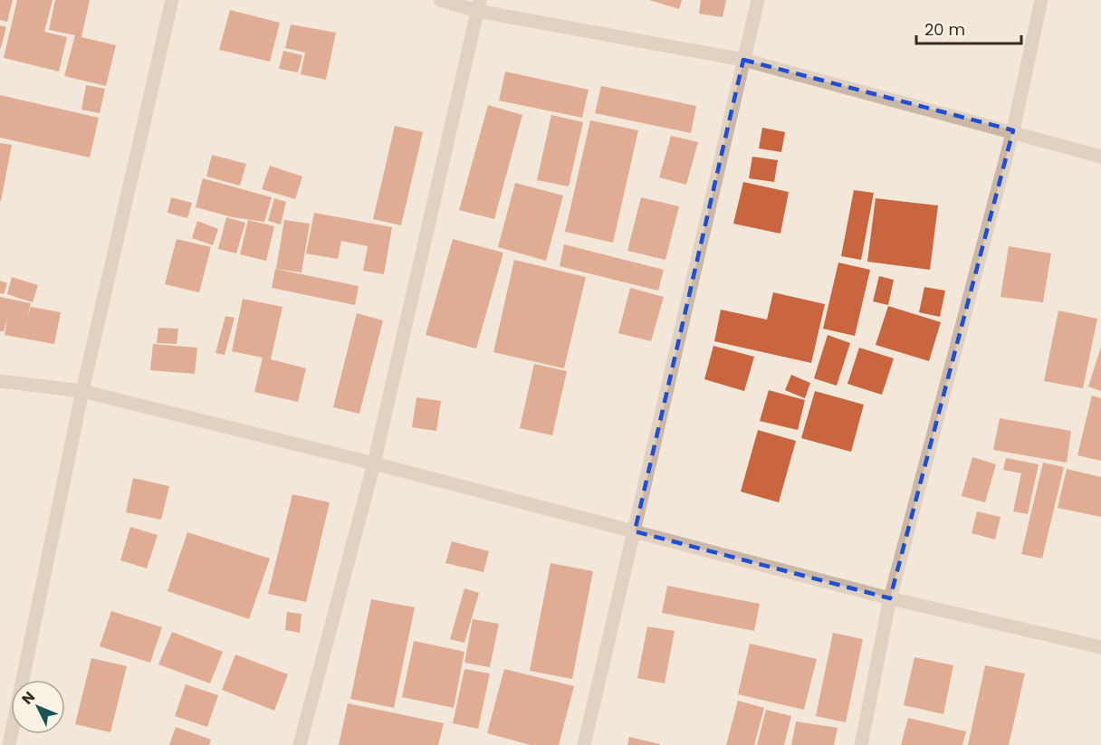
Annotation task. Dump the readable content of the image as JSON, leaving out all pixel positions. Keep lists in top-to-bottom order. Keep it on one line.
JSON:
{"scale_bar":"20 m","north":"top left"}
